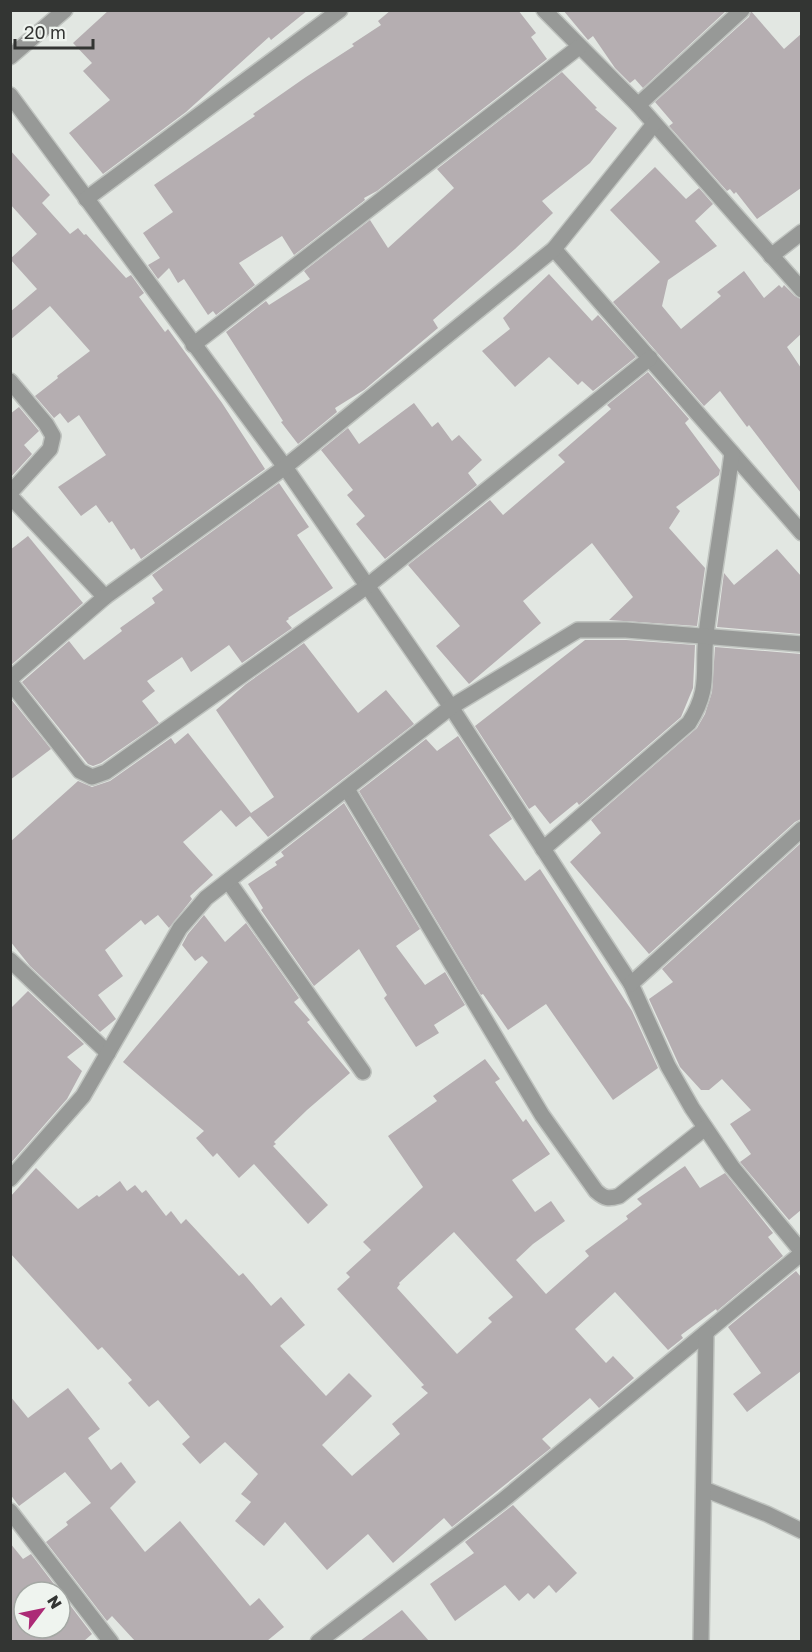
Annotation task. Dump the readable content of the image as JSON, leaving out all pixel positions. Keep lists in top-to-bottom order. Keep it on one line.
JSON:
{"scale_bar":"20 m","north":"top right"}
